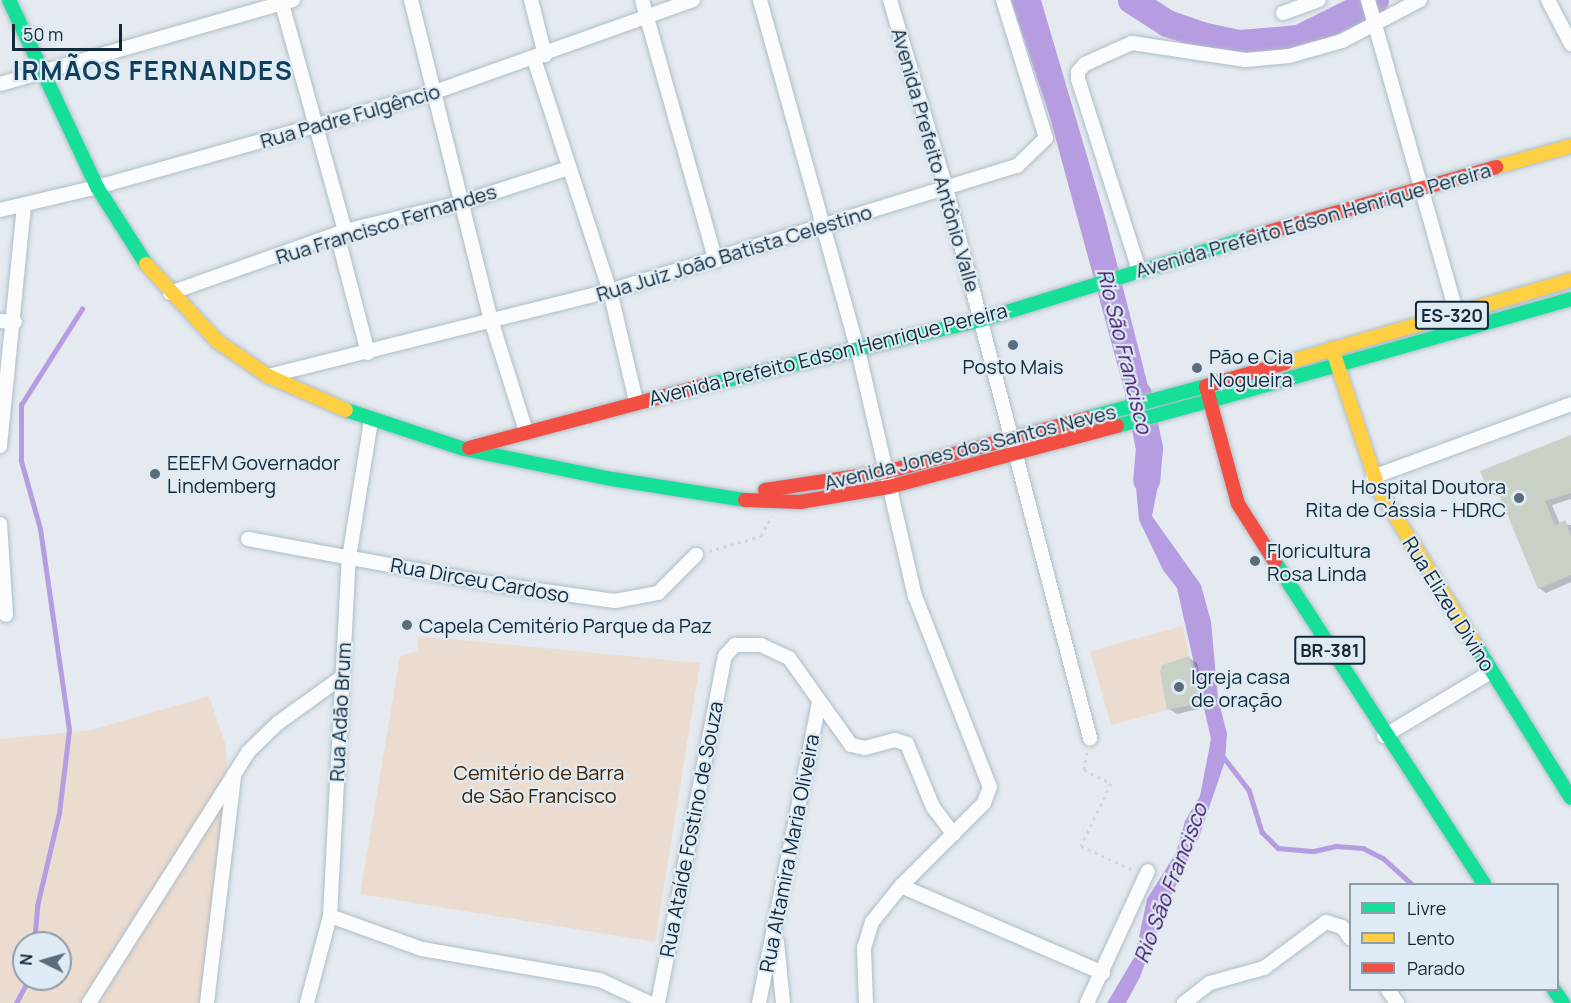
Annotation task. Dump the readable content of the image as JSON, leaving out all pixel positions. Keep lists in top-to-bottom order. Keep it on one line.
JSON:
{"streets":{"main road":["Avenida Prefeito Edson Henrique Pereira","ES-320","Avenida Jones dos Santos Neves","Rua Elizeu Divino","BR-381"],"street":["Rua Padre Fulgêncio","Avenida Prefeito Antônio Valle","Rua Francisco Fernandes","Rua Juiz João Batista Celestino","Rua Dirceu Cardoso","Rua Adão Brum","Rua Ataíde Fostino de Souza","Rua Altamira Maria Oliveira"]},"crossings":[["Rua Padre Fulgêncio","Avenida Jones dos Santos Neves"],["Avenida Prefeito Antônio Valle","Avenida Prefeito Edson Henrique Pereira"],["Avenida Prefeito Antônio Valle","Rua Juiz João Batista Celestino"],["Avenida Prefeito Antônio Valle","Avenida Jones dos Santos Neves"],["Avenida Prefeito Edson Henrique Pereira","Avenida Jones dos Santos Neves"],["Rua Francisco Fernandes","Avenida Jones dos Santos Neves"],["Rua Juiz João Batista Celestino","Avenida Jones dos Santos Neves"],["Avenida Jones dos Santos Neves","Rua Elizeu Divino"],["Avenida Jones dos Santos Neves","BR-381"],["Avenida Jones dos Santos Neves","Rua Adão Brum"],["Rua Dirceu Cardoso","Rua Adão Brum"],["Rua Ataíde Fostino de Souza","Rua Altamira Maria Oliveira"]],"districts":["IRMÃOS FERNANDES"],"water":["Rio São Francisco"],"parks":["Cemitério de Barra de São Francisco"],"places":["Posto Mais","Pão e Cia Nogueira","EEEFM Governador Lindemberg","Hospital Doutora Rita de Cássia - HDRC","Floricultura Rosa Linda","Capela Cemitério Parque da Paz","Igreja casa de oração"],"legend":["Livre","Lento","Parado"],"scale_bar":"50 m","north":"left"}
